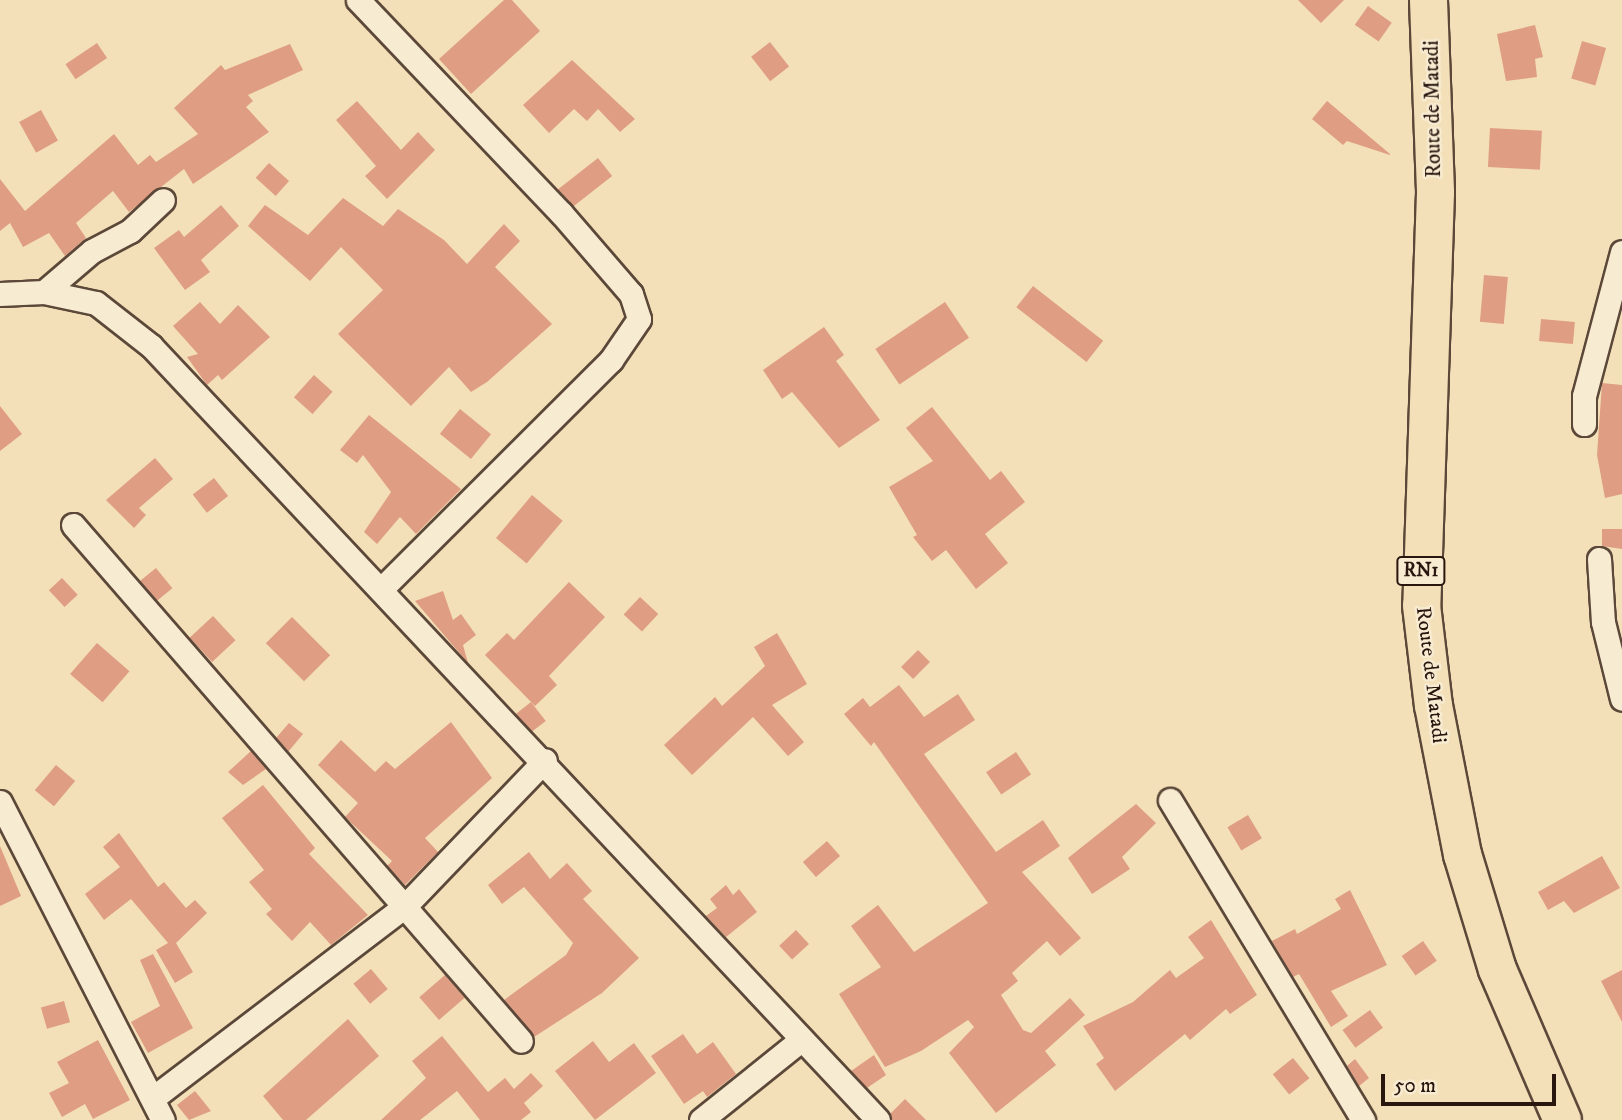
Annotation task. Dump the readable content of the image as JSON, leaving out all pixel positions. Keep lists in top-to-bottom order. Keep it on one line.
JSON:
{"streets":{"highway":["Route de Matadi","RN1"]},"scale_bar":"50 m"}
